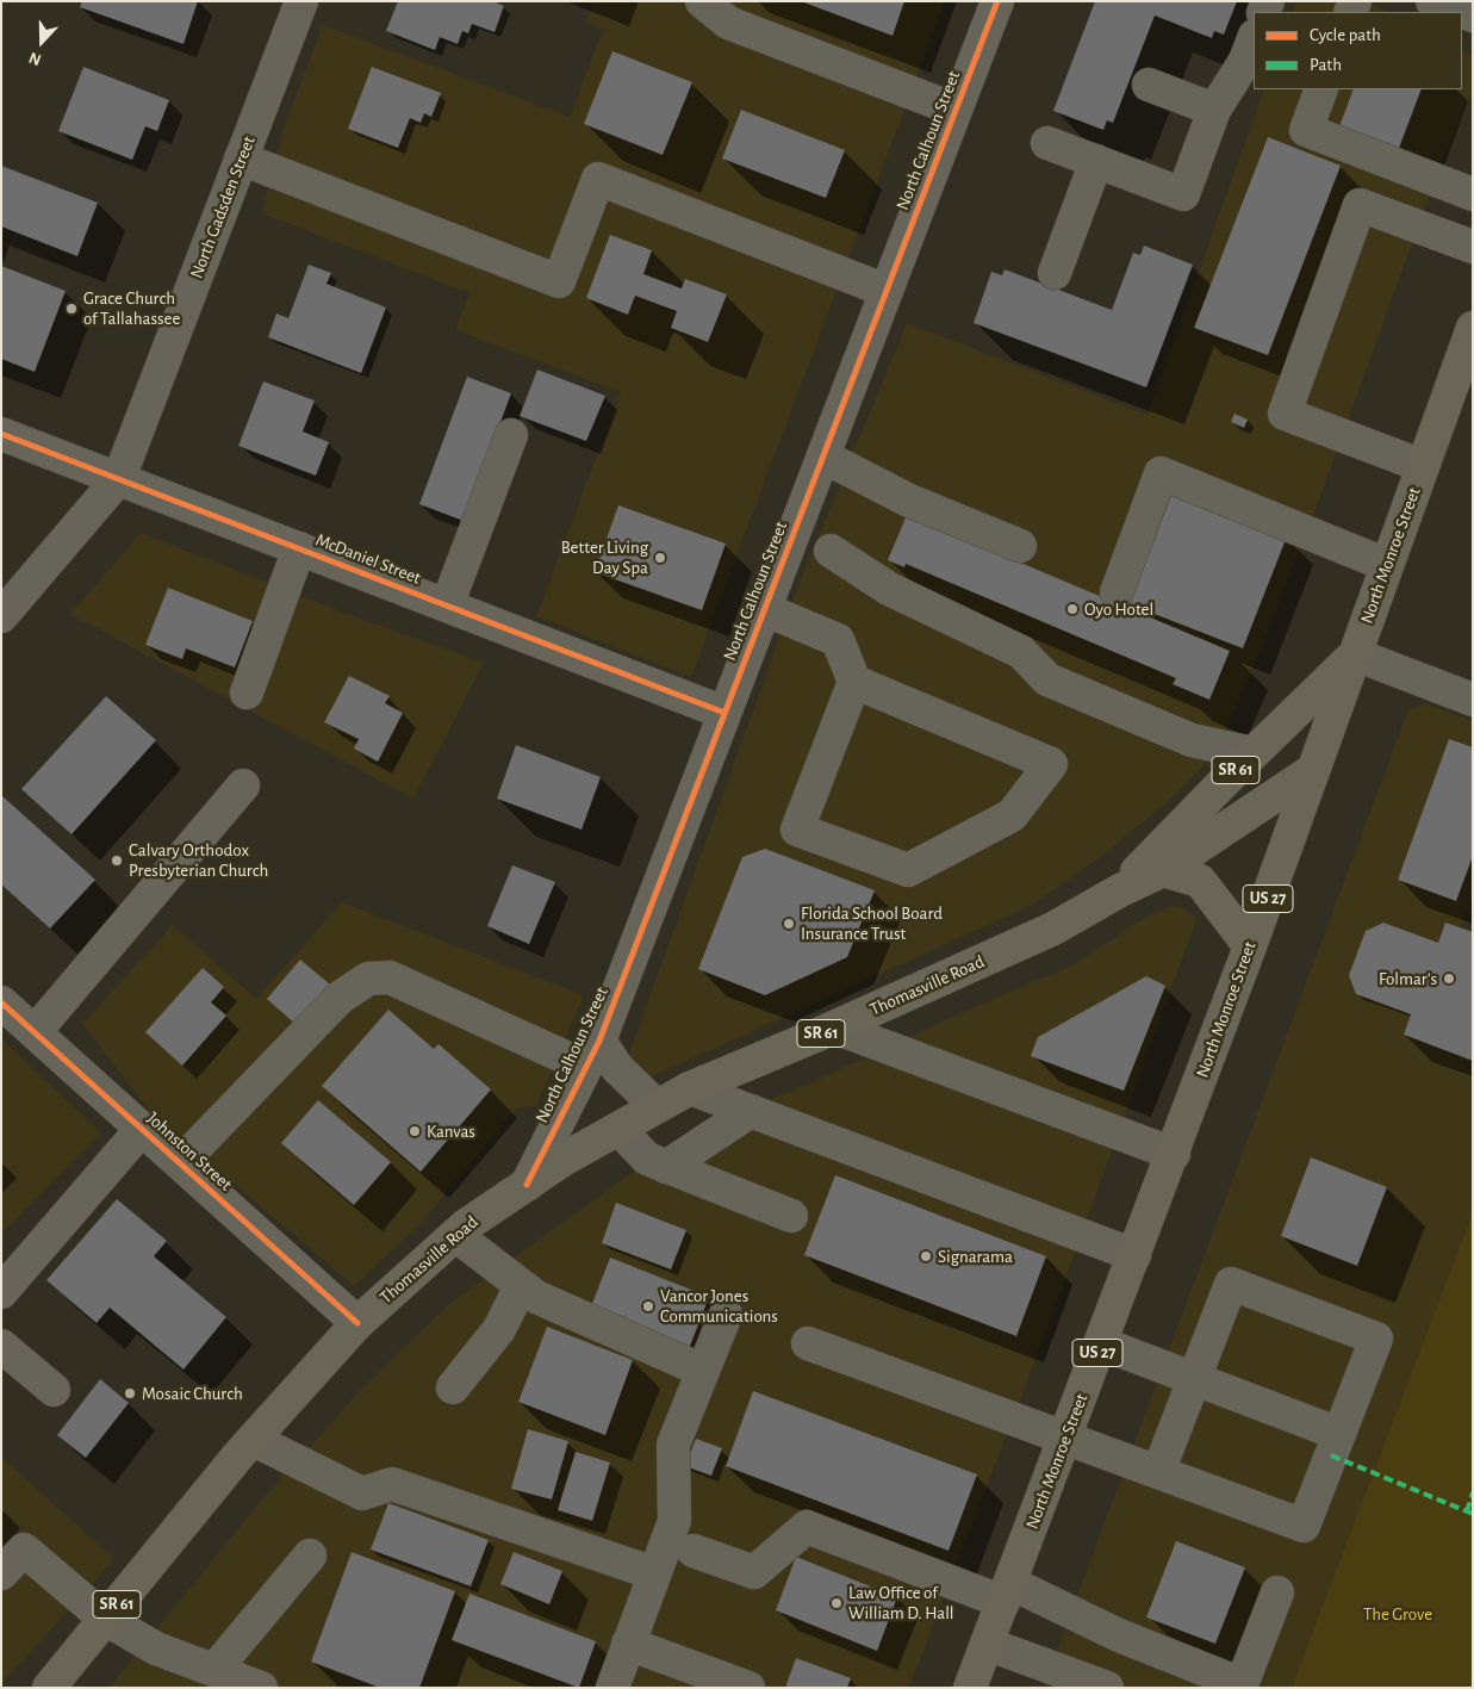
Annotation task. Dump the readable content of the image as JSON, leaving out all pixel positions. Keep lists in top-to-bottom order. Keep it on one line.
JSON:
{"streets":{"main road":["North Monroe Street","SR 61","US 27","Thomasville Road"],"street":["North Calhoun Street","North Gadsden Street","McDaniel Street","Johnston Street"]},"crossings":[["North Calhoun Street","McDaniel Street"],["North Calhoun Street","Thomasville Road"],["North Gadsden Street","McDaniel Street"],["North Monroe Street","Thomasville Road"],["Thomasville Road","Johnston Street"]],"parks":["The Grove"],"places":["Grace Church of Tallahassee","Better Living Day Spa","Oyo Hotel","Calvary Orthodox Presbyterian Church","Florida School Board Insurance Trust","Folmar's","Kanvas","Signarama","Vancor Jones Communications","Mosaic Church","Law Office of William D. Hall"],"legend":["Cycle path","Path"],"north":"bottom"}
